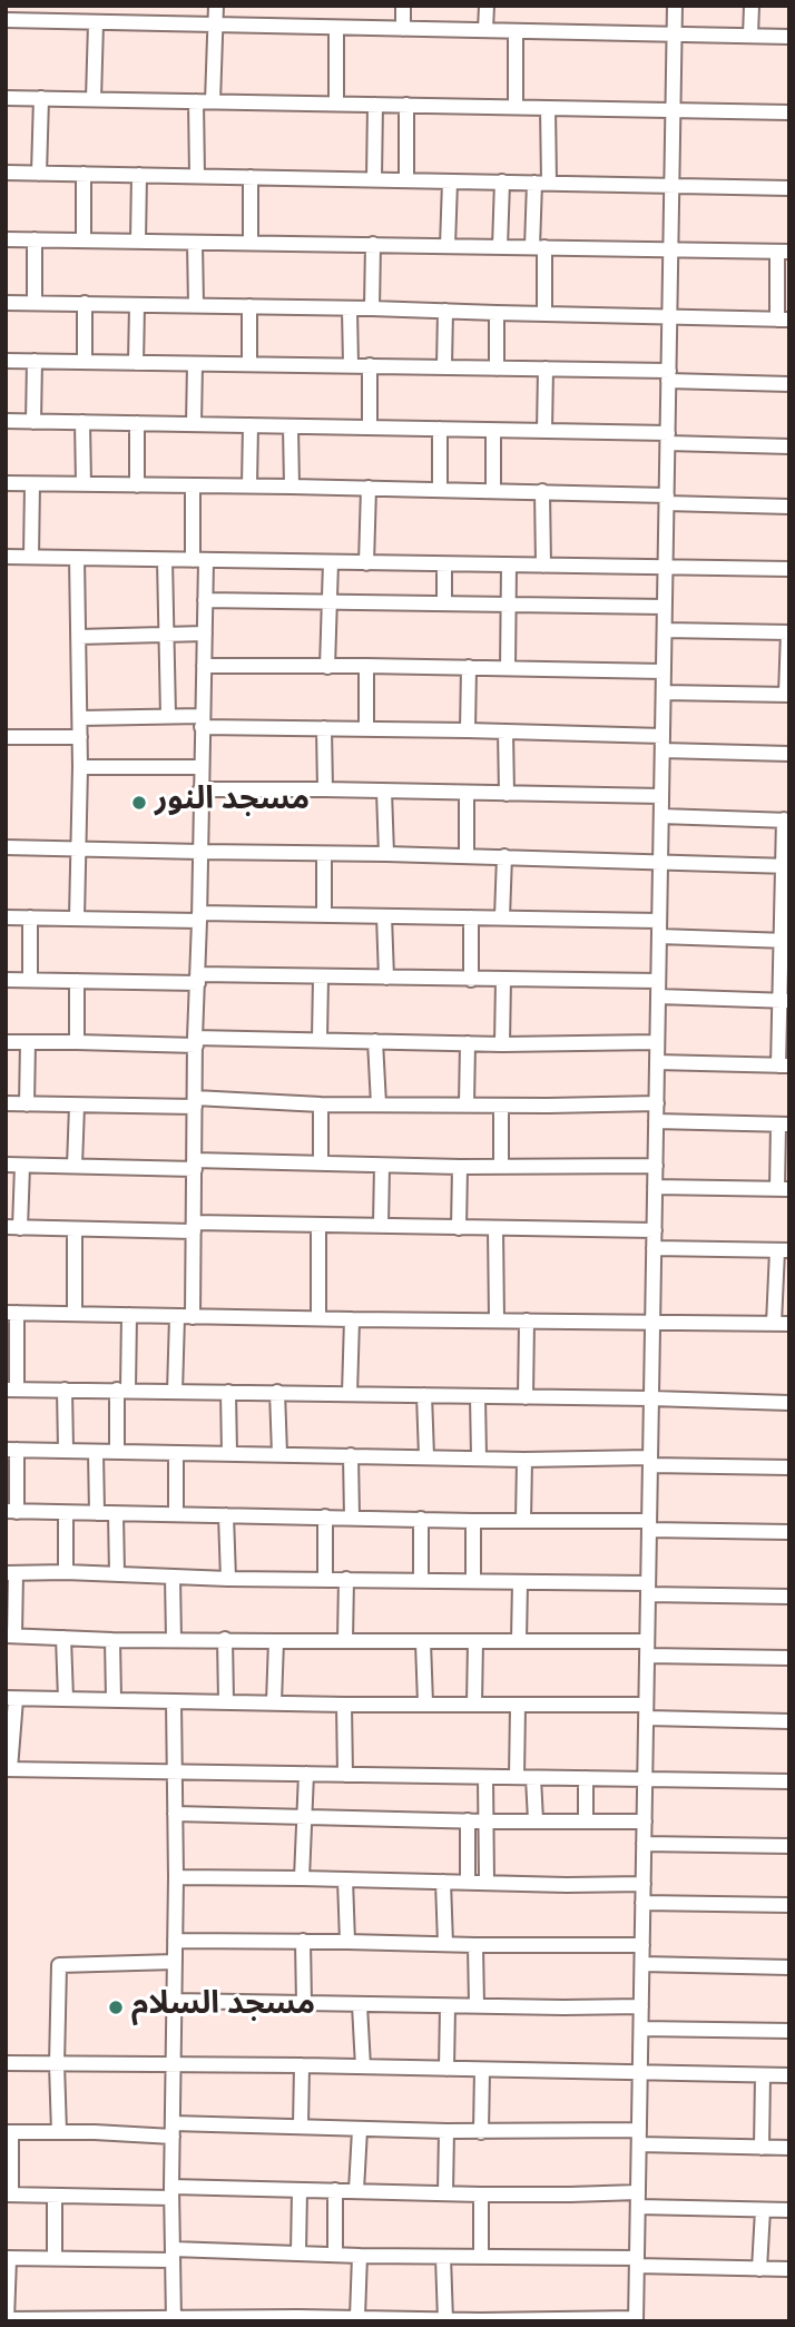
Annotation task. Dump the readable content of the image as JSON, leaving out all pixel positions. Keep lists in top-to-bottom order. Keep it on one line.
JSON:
{"places":["مسجد النور","مسجد السلام"]}
